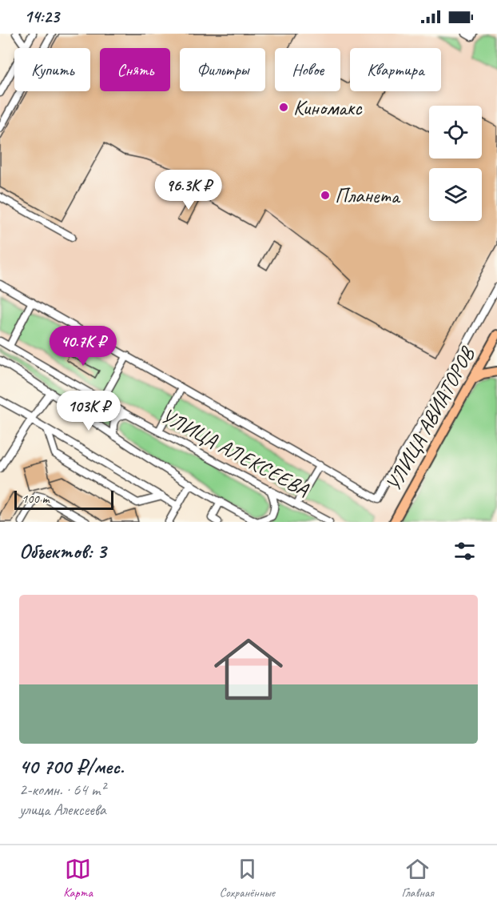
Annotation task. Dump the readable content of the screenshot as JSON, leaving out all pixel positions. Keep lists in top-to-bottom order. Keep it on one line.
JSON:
{"streets":{"main road":["УЛИЦА АВИАТОРОВ"],"street":["УЛИЦА АЛЕКСЕЕВА"]},"places":["Киномакс","Планета"],"scale_bar":"100 m","page":{"status":"14:23","chip":["Купить","Снять","Фильтры","Новое","Квартира"],"price":["96.3K ₽","40.7K ₽","103K ₽"],"scale":"100 m","heading":"Объектов: 3","list":[{"name":"40 700 ₽/мес.","note":"2-комн. · 64 m² · улица Алексеева"}],"tabs":["Карта","Сохранённые","Главная"]}}
